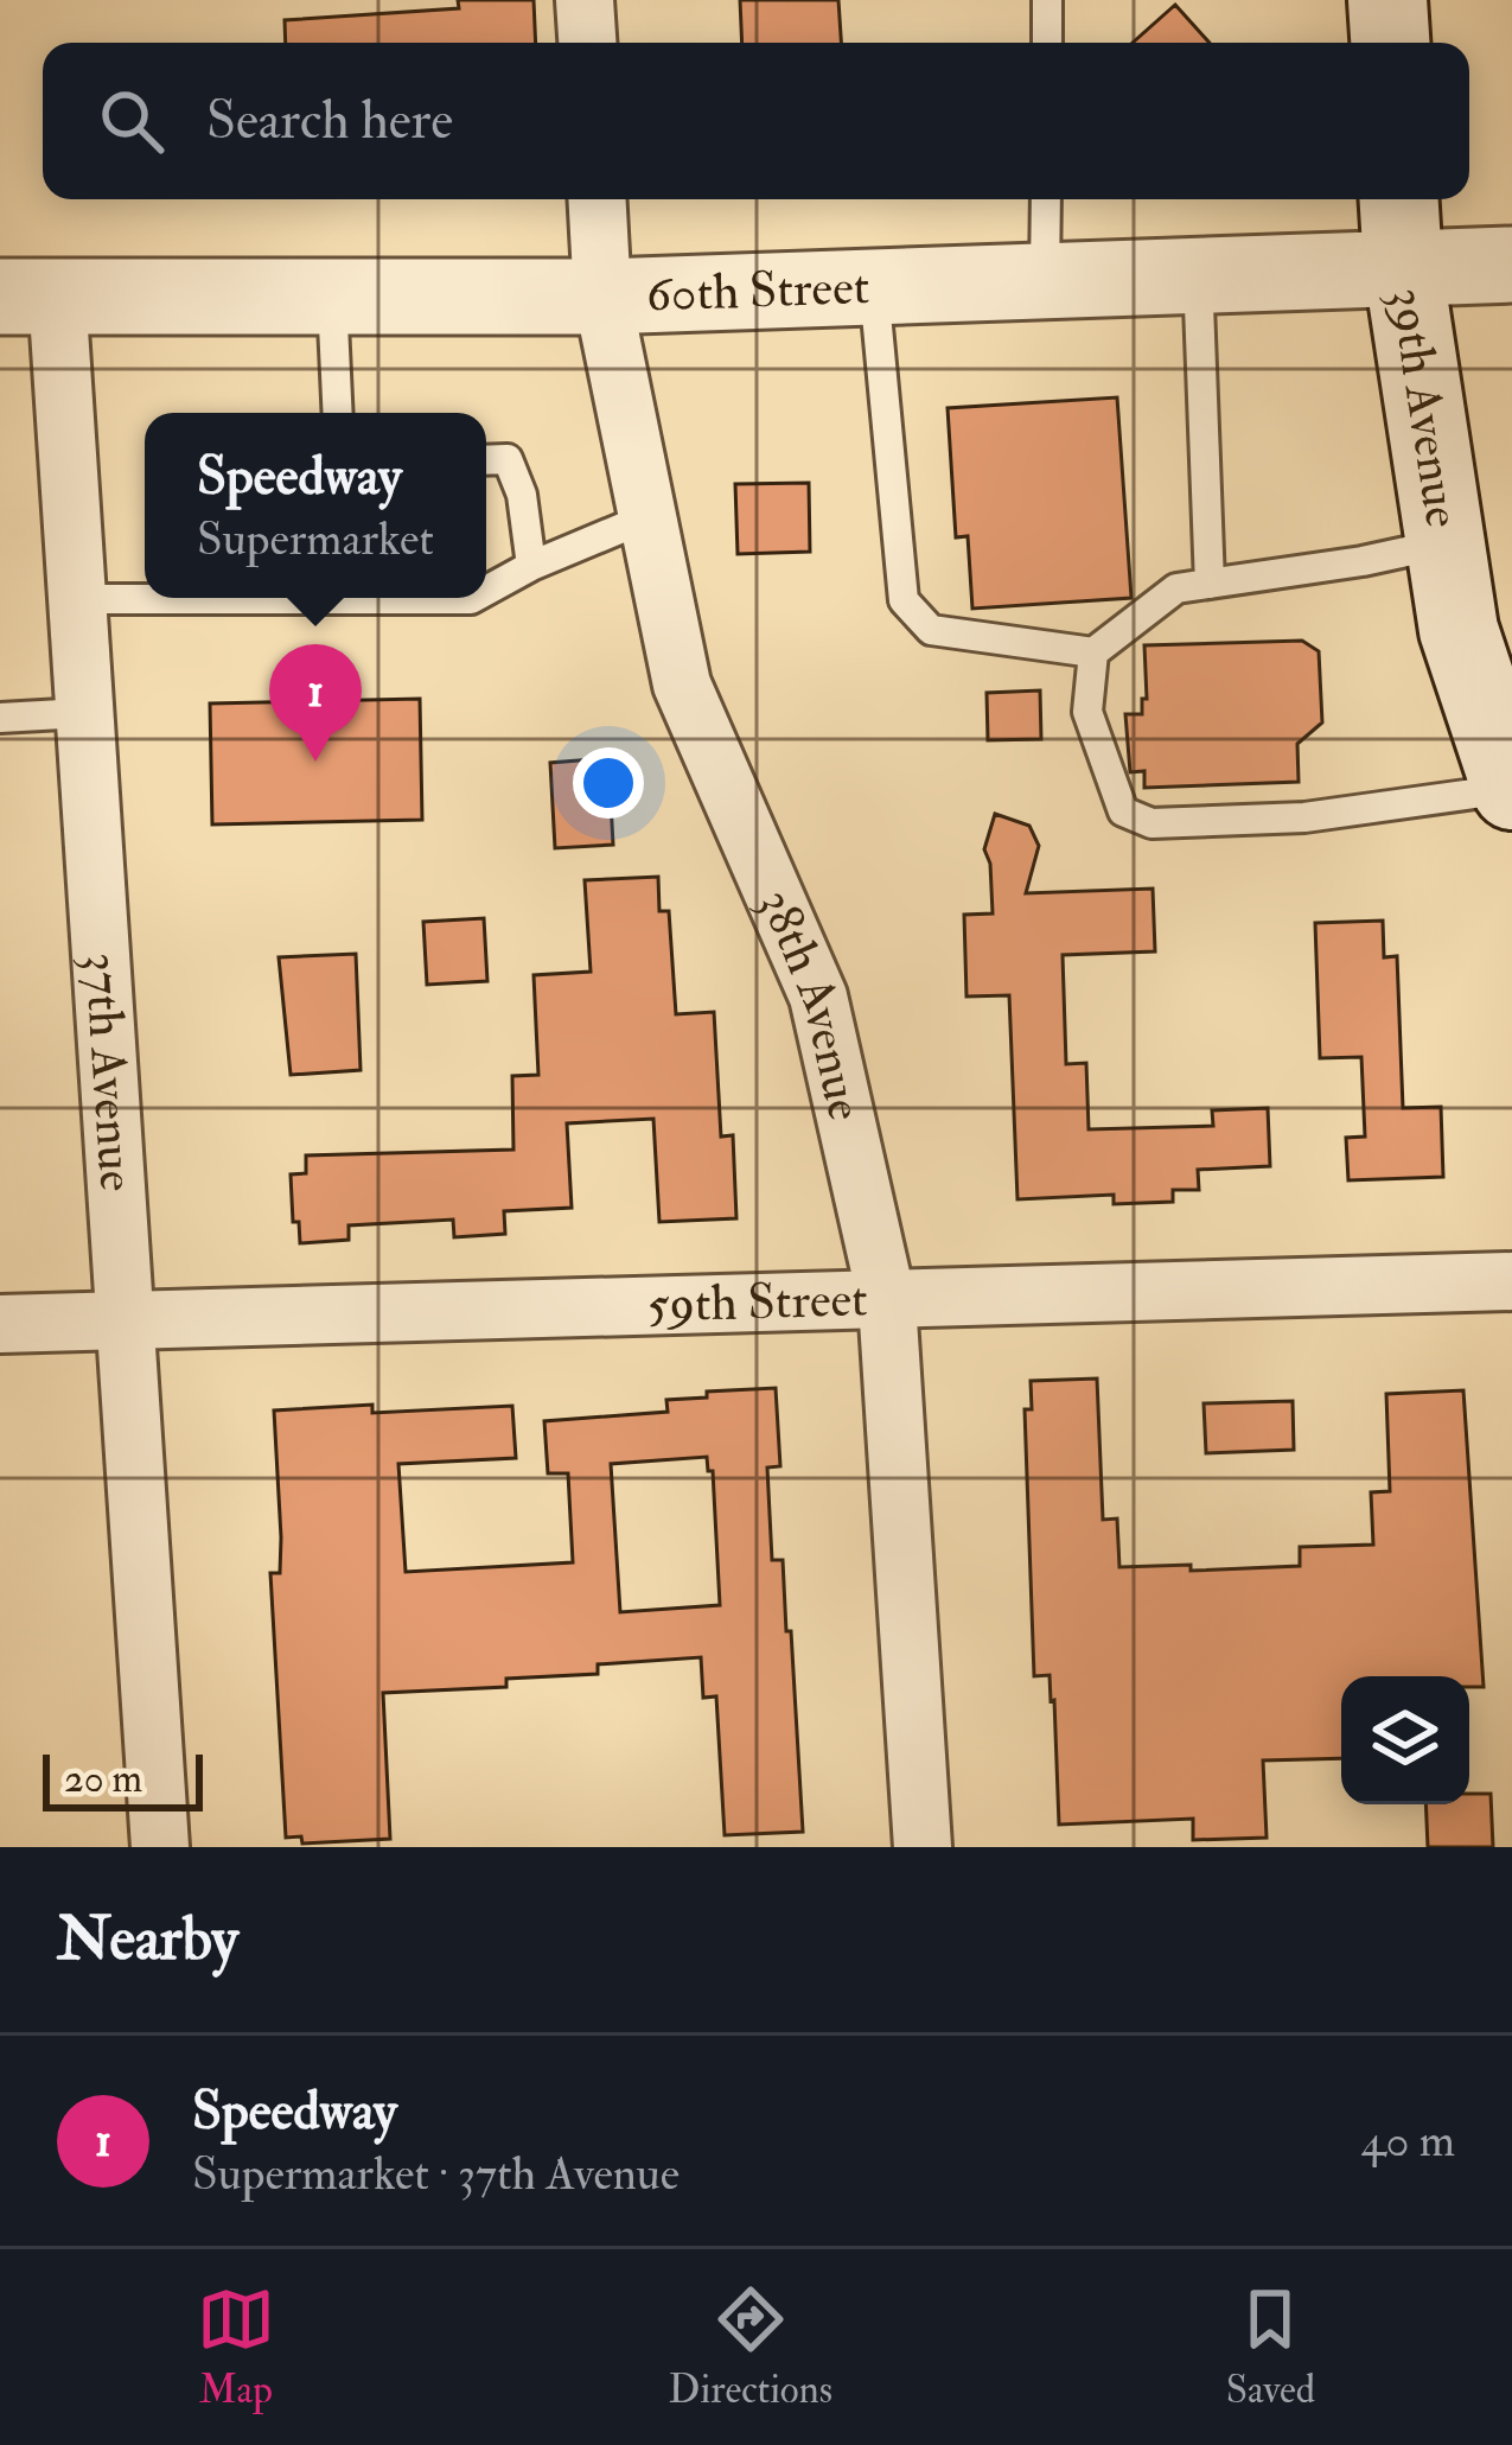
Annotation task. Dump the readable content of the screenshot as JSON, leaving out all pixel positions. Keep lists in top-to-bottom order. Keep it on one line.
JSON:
{"streets":{"main road":["39th Avenue"],"street":["60th Street","38th Avenue","37th Avenue","59th Street"]},"crossings":[["60th Street","39th Avenue"],["60th Street","38th Avenue"],["60th Street","37th Avenue"],["38th Avenue","59th Street"],["37th Avenue","59th Street"]],"scale_bar":"20 m","page":{"search":"Search here","popup":["Speedway","Supermarket"],"pins":"1","scale":"20 m","heading":"Nearby","list":[{"mark":"1","name":"Speedway","note":"Supermarket · 37th Avenue","value":"40 m"}],"nav":["Map","Directions","Saved"]}}
